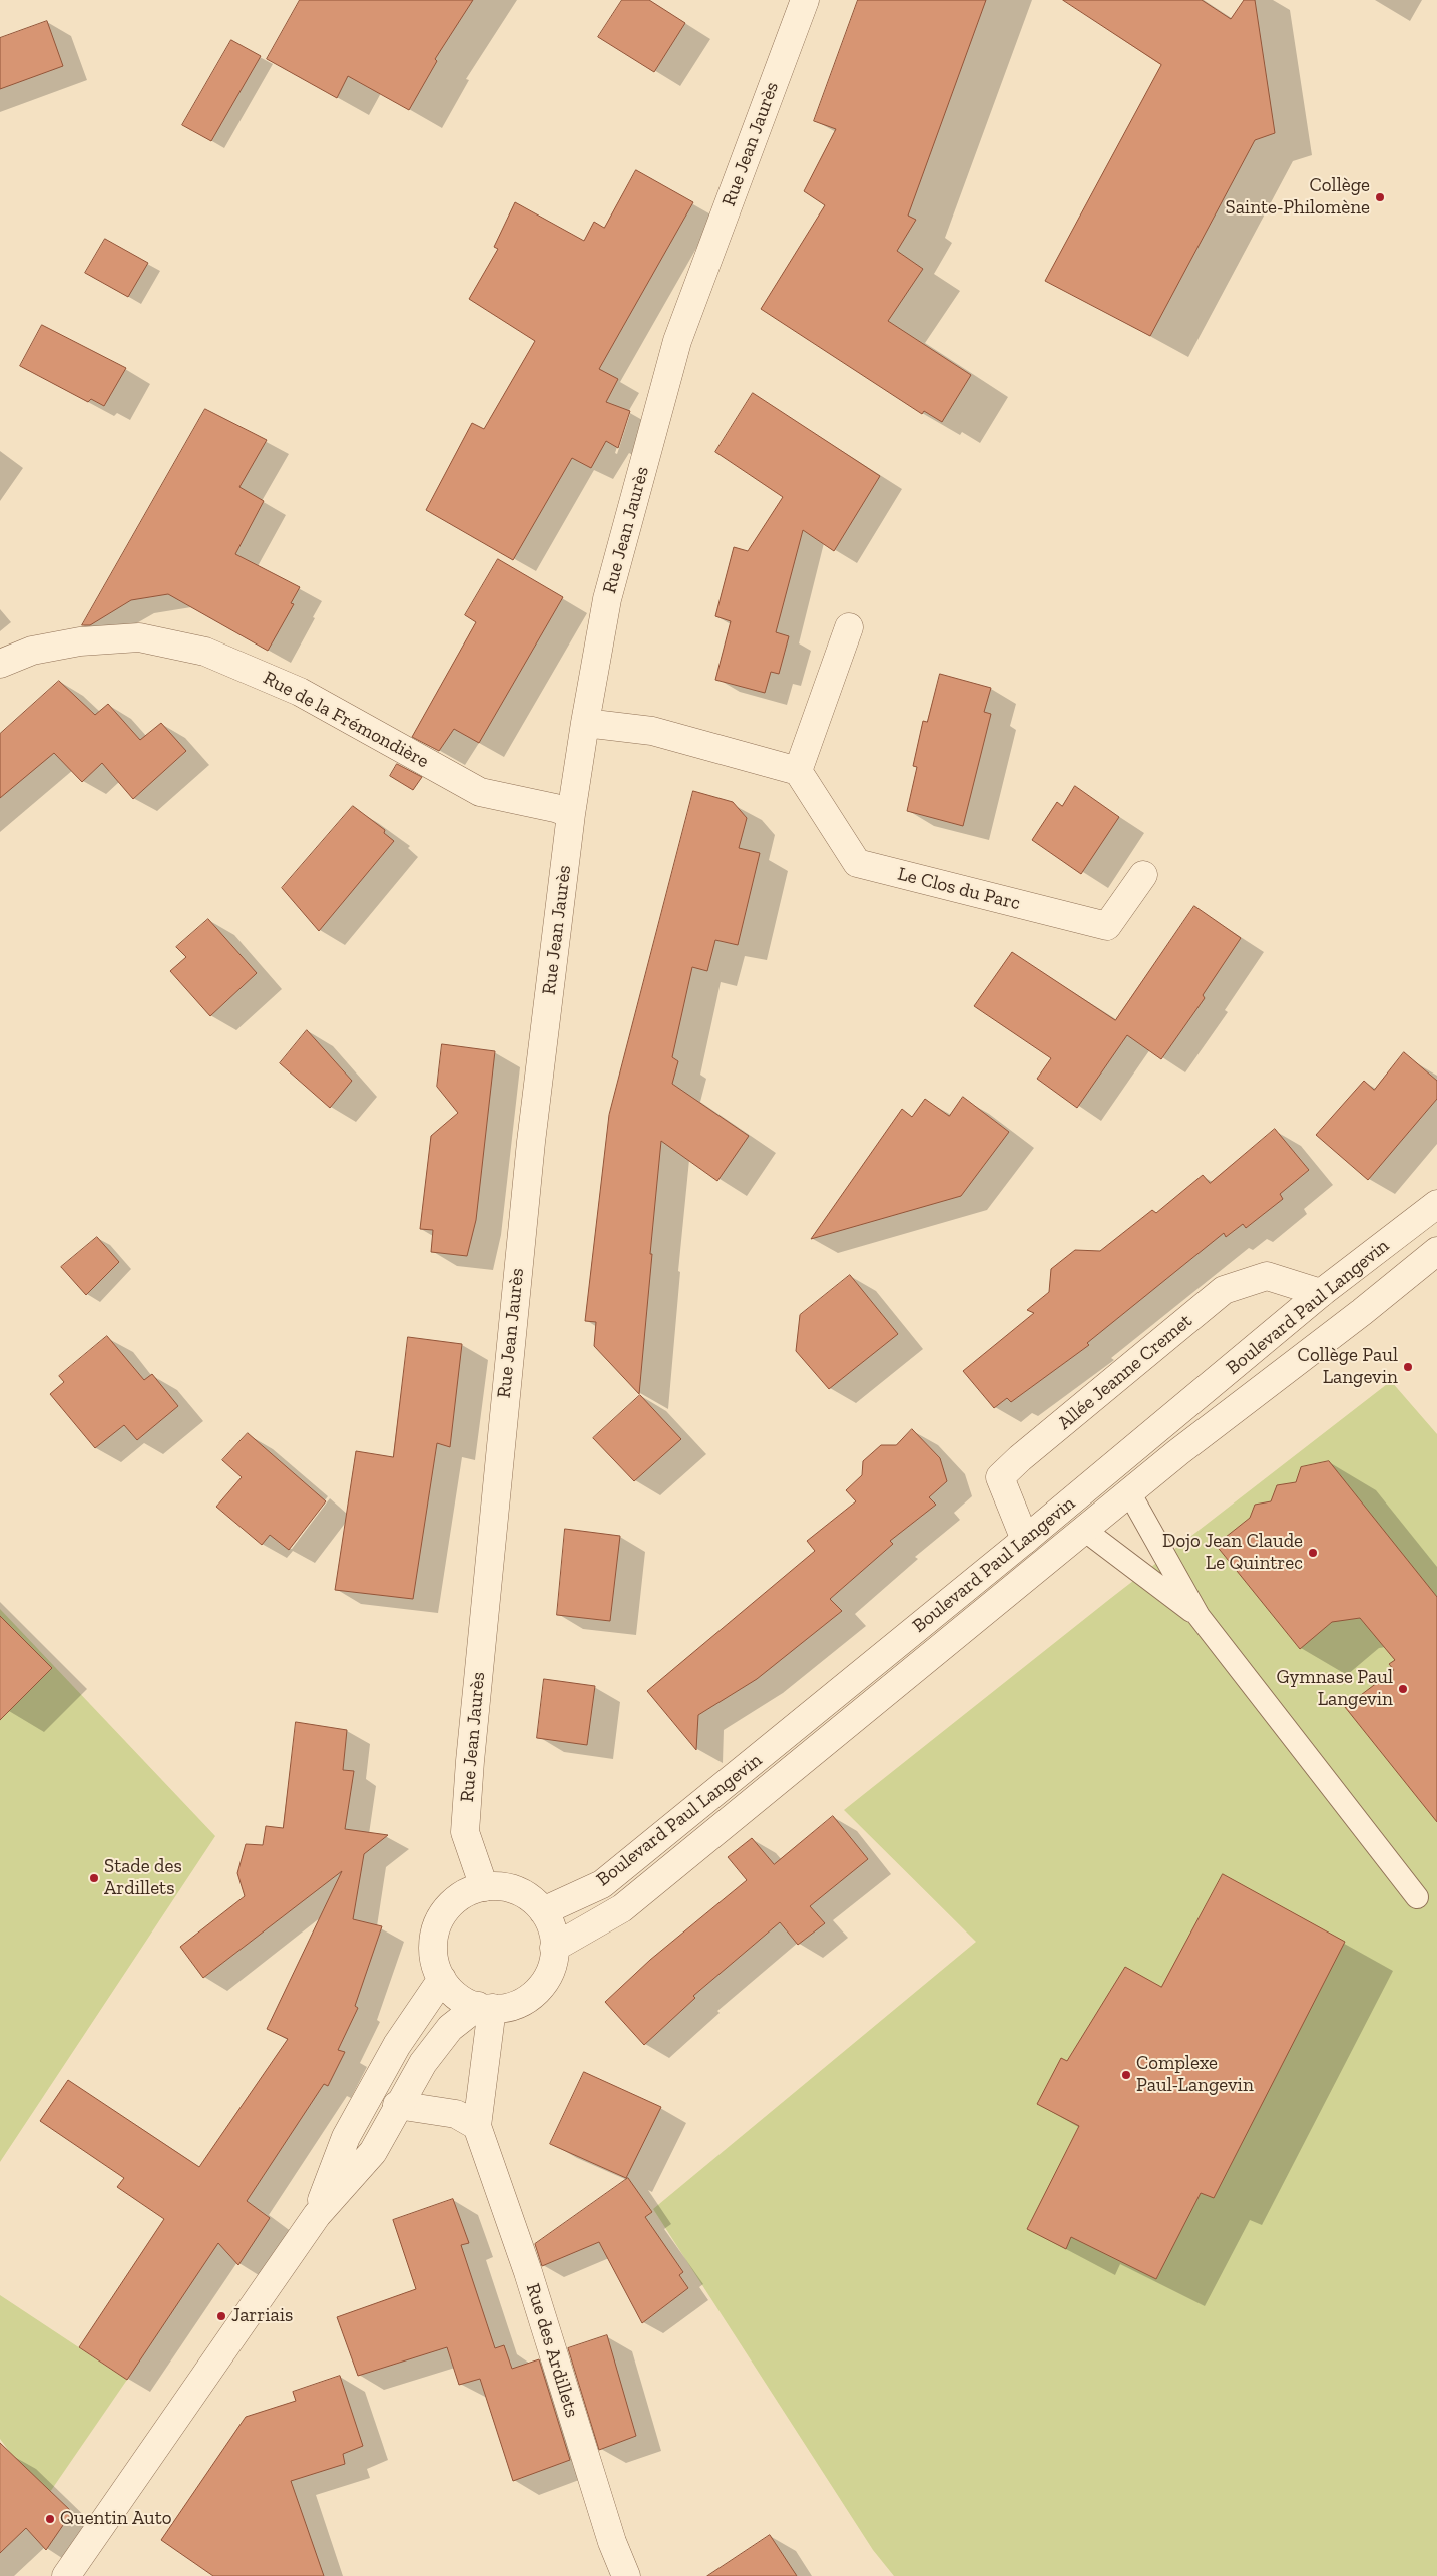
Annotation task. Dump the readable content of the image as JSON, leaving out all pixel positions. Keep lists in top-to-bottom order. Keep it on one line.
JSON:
{"streets":{"street":["Rue Jean Jaurès","Rue de la Frémondière","Le Clos du Parc","Boulevard Paul Langevin","Allée Jeanne Cremet","Rue des Ardillets"]},"crossings":[["Rue Jean Jaurès","Rue de la Frémondière"],["Rue Jean Jaurès","Boulevard Paul Langevin"],["Rue Jean Jaurès","Rue des Ardillets"],["Boulevard Paul Langevin","Allée Jeanne Cremet"],["Boulevard Paul Langevin","Rue des Ardillets"]],"places":["Collège Sainte-Philomène","Collège Paul Langevin","Dojo Jean Claude Le Quintrec","Gymnase Paul Langevin","Stade des Ardillets","Complexe Paul-Langevin","Jarriais","Quentin Auto"]}
